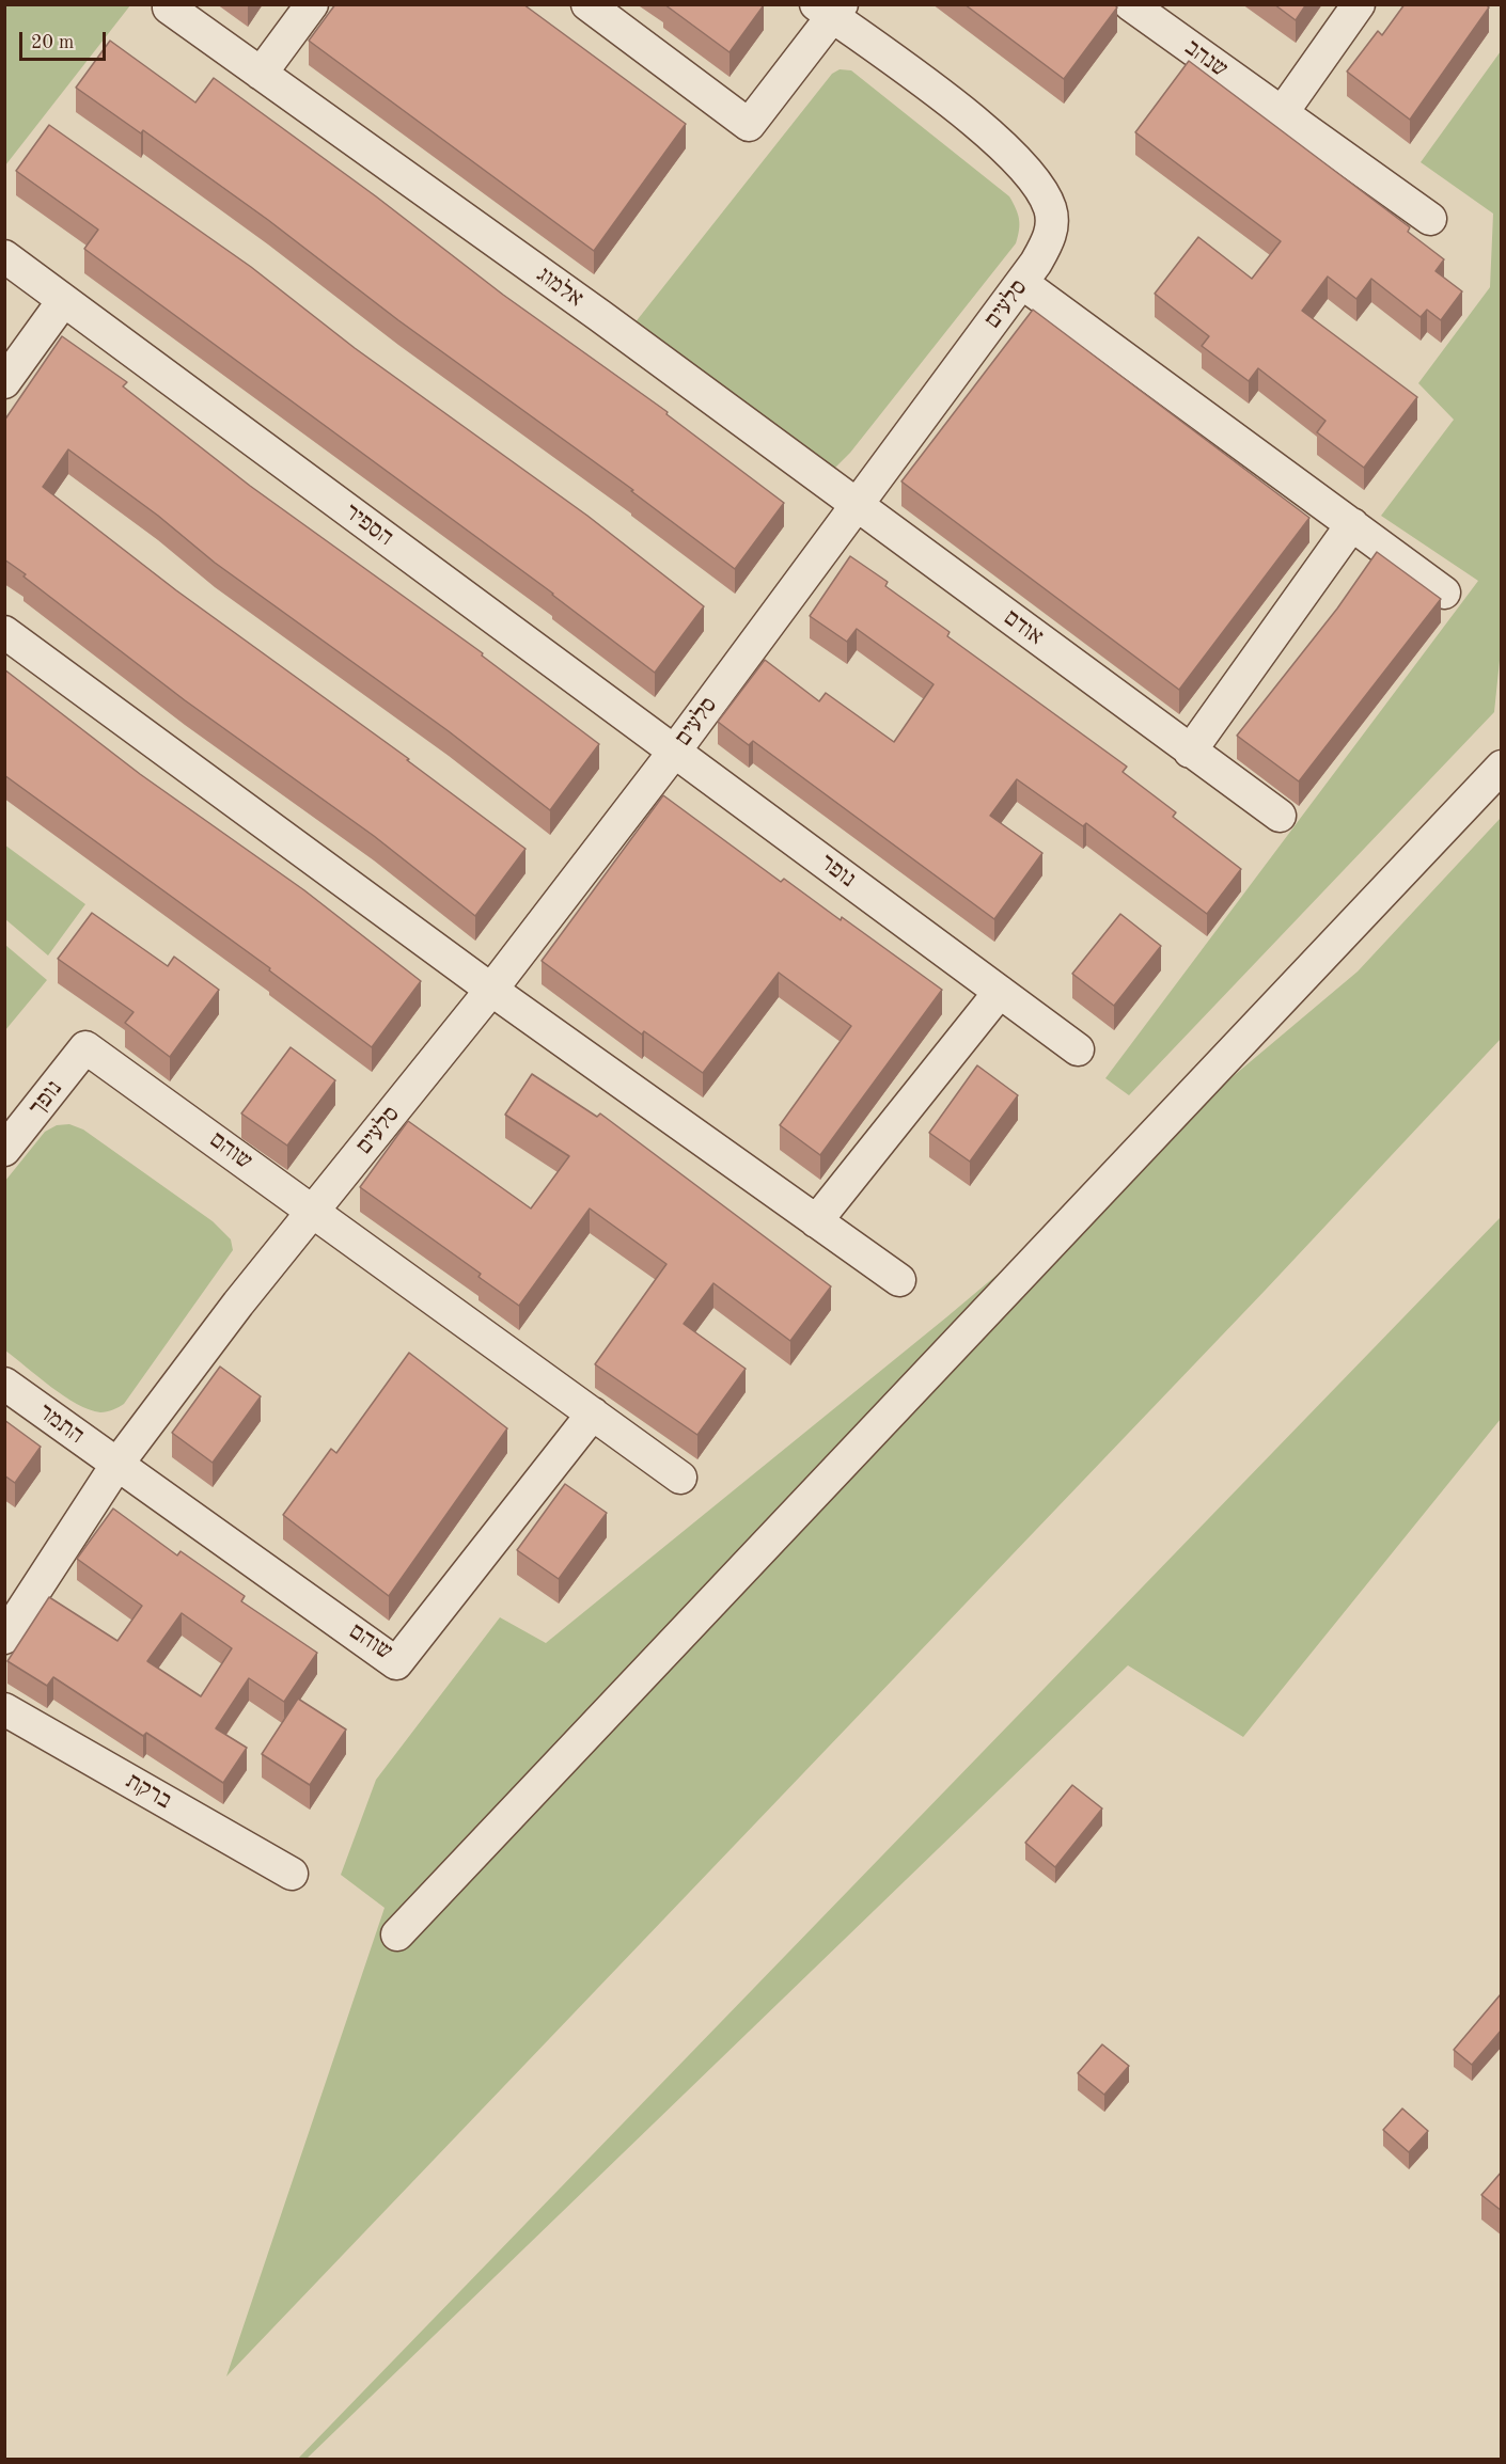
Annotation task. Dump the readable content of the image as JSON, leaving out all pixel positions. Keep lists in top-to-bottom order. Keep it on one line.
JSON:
{"streets":{"street":["שנהב","אלמוג","סלעים","הספיר","אודם","נופר","נופך","שוהם","התמר","ברקת"]},"crossings":[["אלמוג","סלעים"],["אלמוג","אודם"],["סלעים","הספיר"],["סלעים","אודם"],["סלעים","נופר"],["סלעים","שוהם"],["סלעים","התמר"],["הספיר","נופר"],["נופך","שוהם"],["שוהם","התמר"]],"scale_bar":"20 m"}
